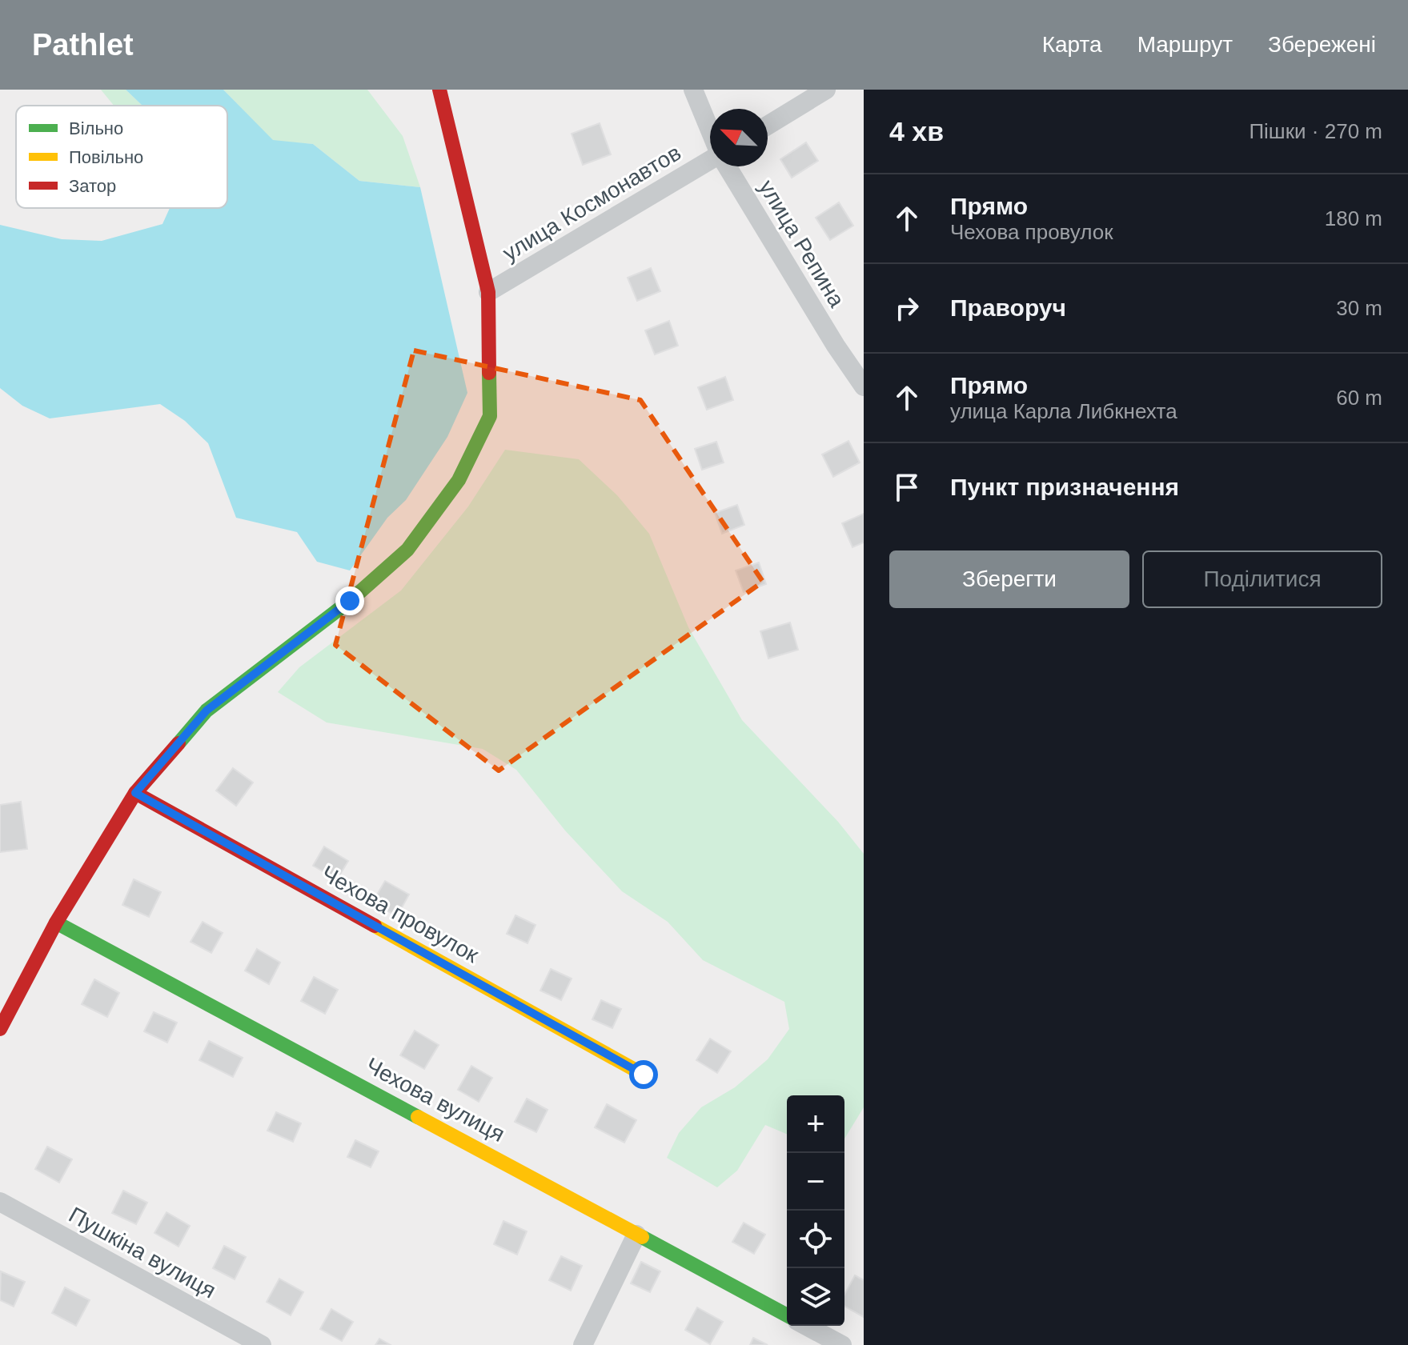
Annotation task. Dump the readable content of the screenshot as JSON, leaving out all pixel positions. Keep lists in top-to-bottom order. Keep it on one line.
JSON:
{"streets":{"street":["улица Космонавтов","улица Репина","Чехова провулок","Чехова вулиця","Пушкіна вулиця"]},"legend":["Вільно","Повільно","Затор"],"north":"top left","page":{"header":"Pathlet","nav":["Карта","Маршрут","Збережені"],"heading":["4 хв","Пішки · 270 m"],"list":[["Прямо","Чехова провулок","180 m"],["Праворуч","30 m"],["Прямо","улица Карла Либкнехта","60 m"],"Пункт призначення"],"buttons":["Зберегти","Поділитися"],"map_buttons":["+","−"]}}
